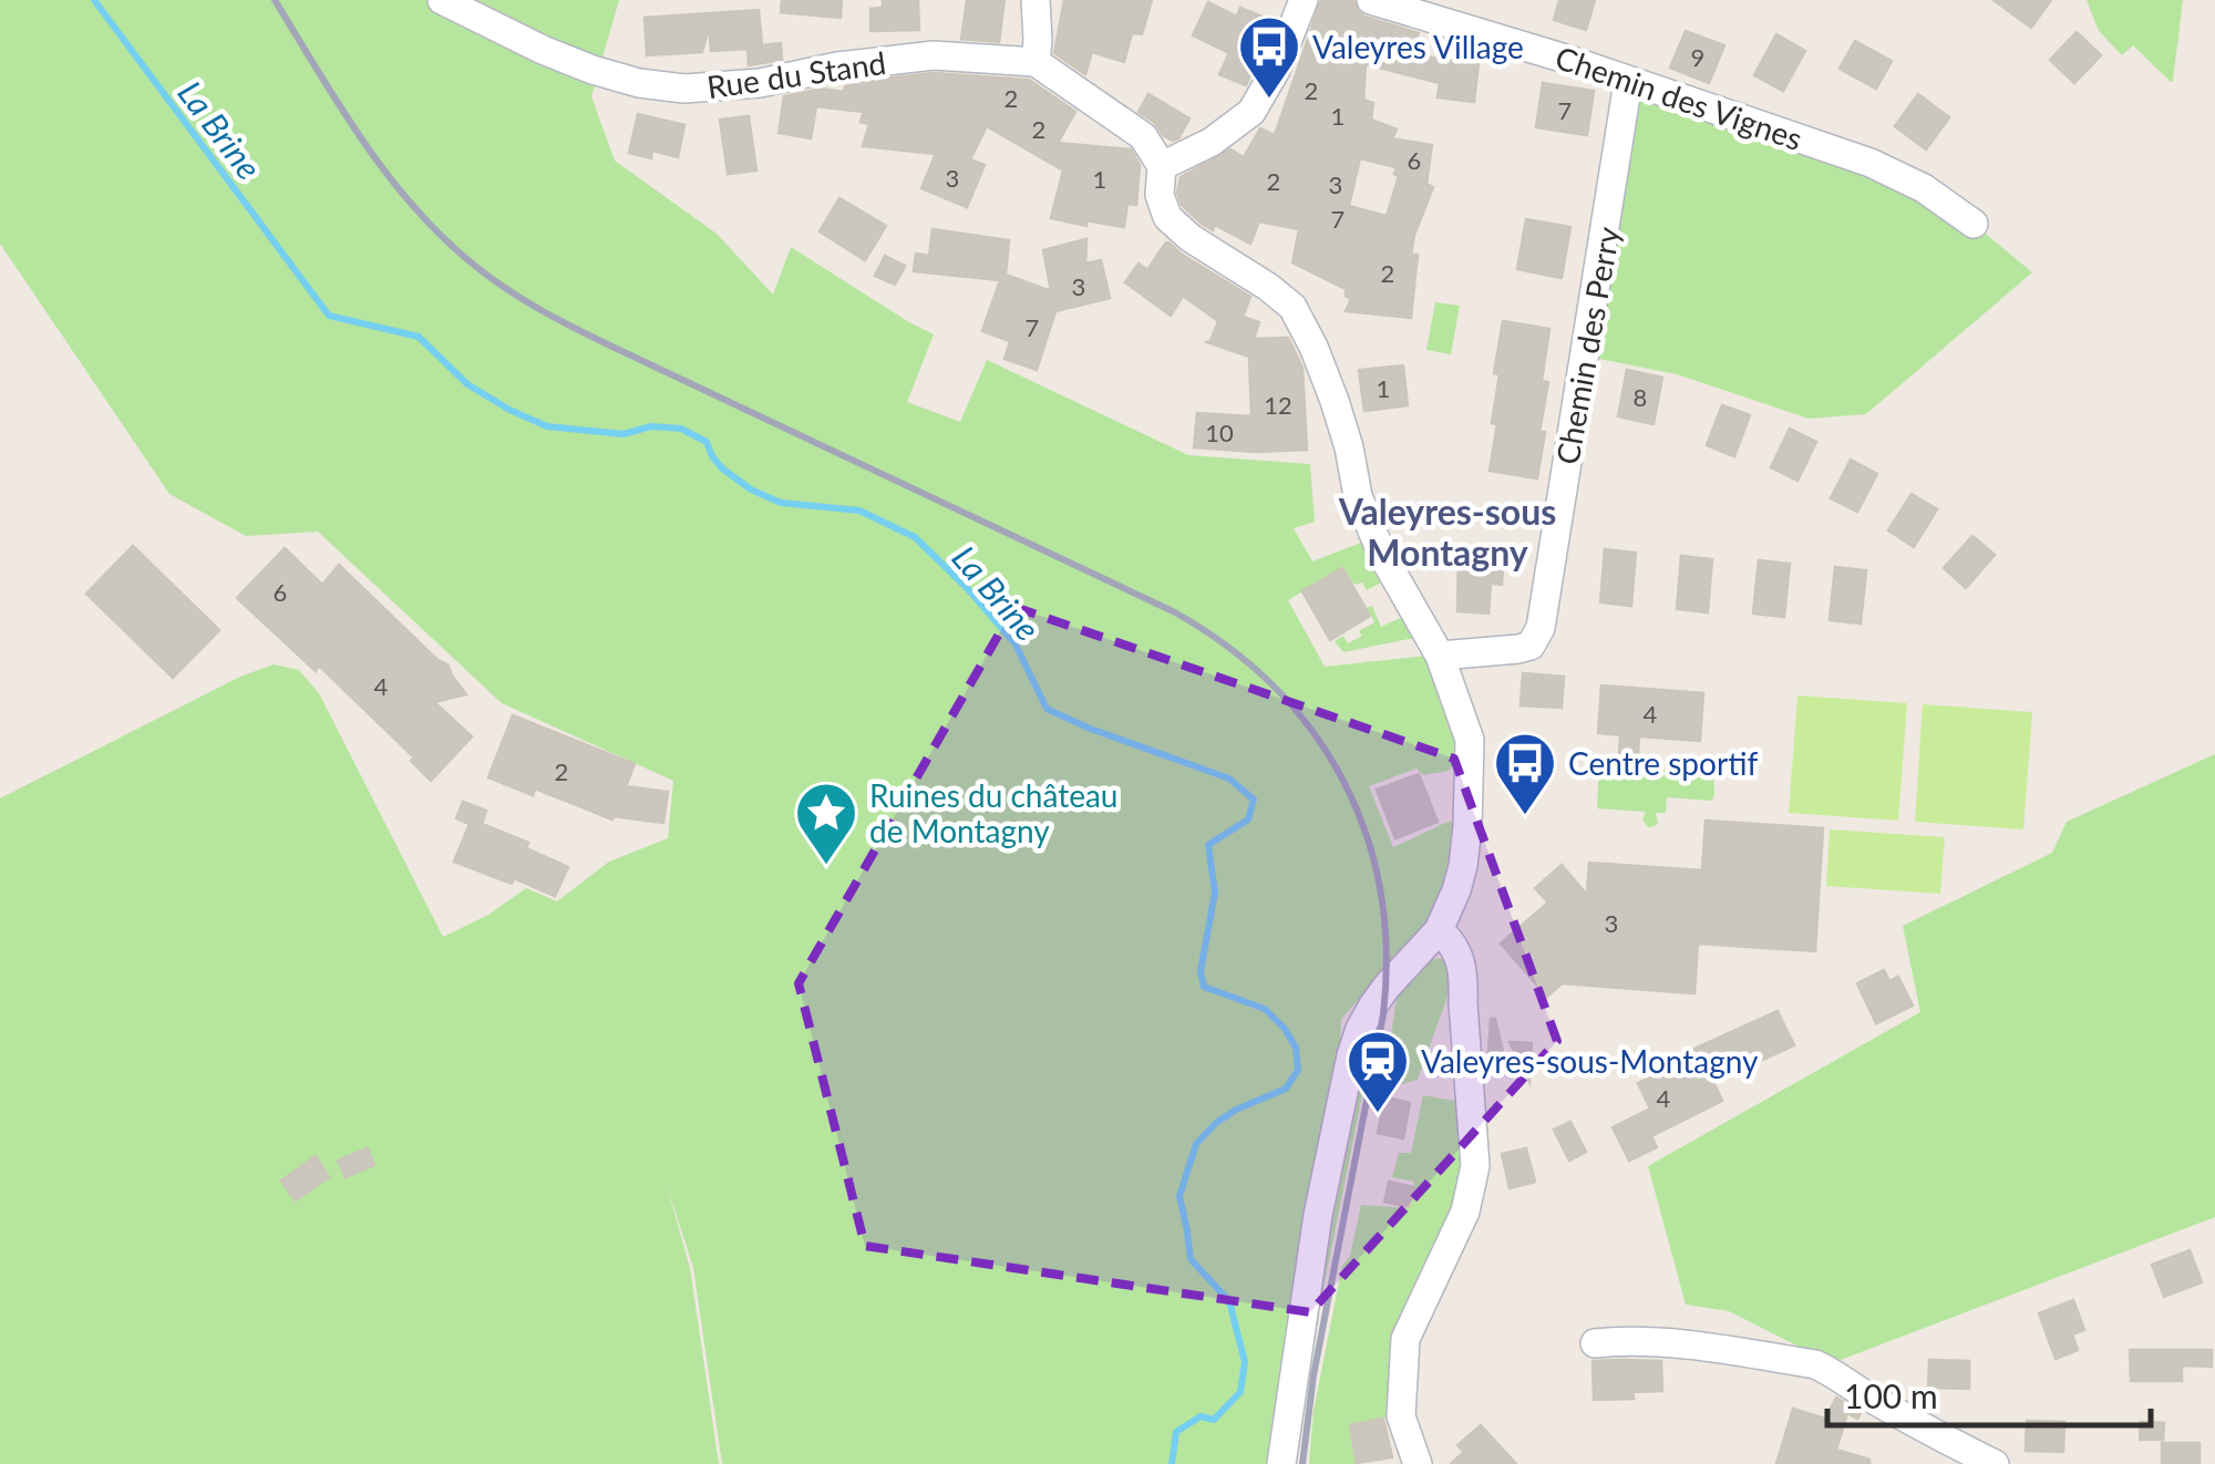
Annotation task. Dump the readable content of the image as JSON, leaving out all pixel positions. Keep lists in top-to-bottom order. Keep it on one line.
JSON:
{"streets":{"street":["Rue du Stand","Chemin des Vignes","Chemin des Perry"]},"crossings":[["Chemin des Vignes","Chemin des Perry"]],"districts":["Valeyres-sous Montagny"],"water":["La Brine"],"places":{"bus stop":["Valeyres Village","Centre sportif"],"place":["Ruines du château de Montagny"],"station":["Valeyres-sous-Montagny"]},"house_numbers":["9","2","2","7","1","2","6","3","1","2","3","7","2","3","7","1","8","12","10","6","4","4","2","3","4"],"scale_bar":"100 m"}
